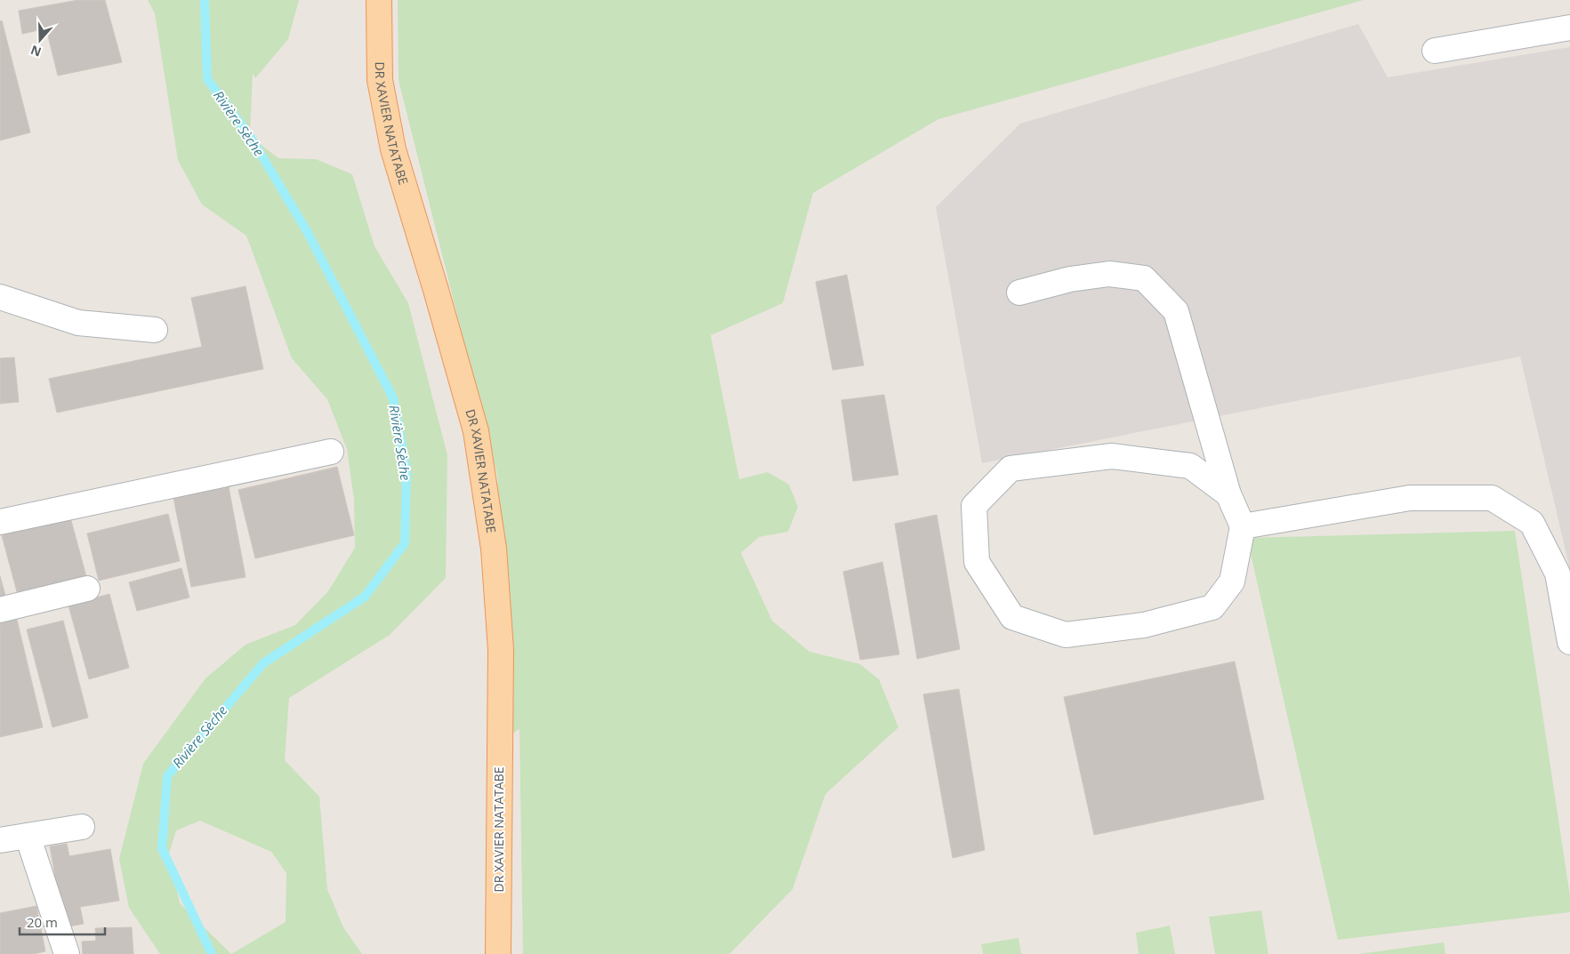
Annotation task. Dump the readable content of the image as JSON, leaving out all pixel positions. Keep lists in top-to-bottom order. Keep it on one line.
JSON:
{"streets":{"main road":["DR XAVIER NATATABE"]},"water":["Rivière Sèche"],"scale_bar":"20 m","north":"bottom"}
